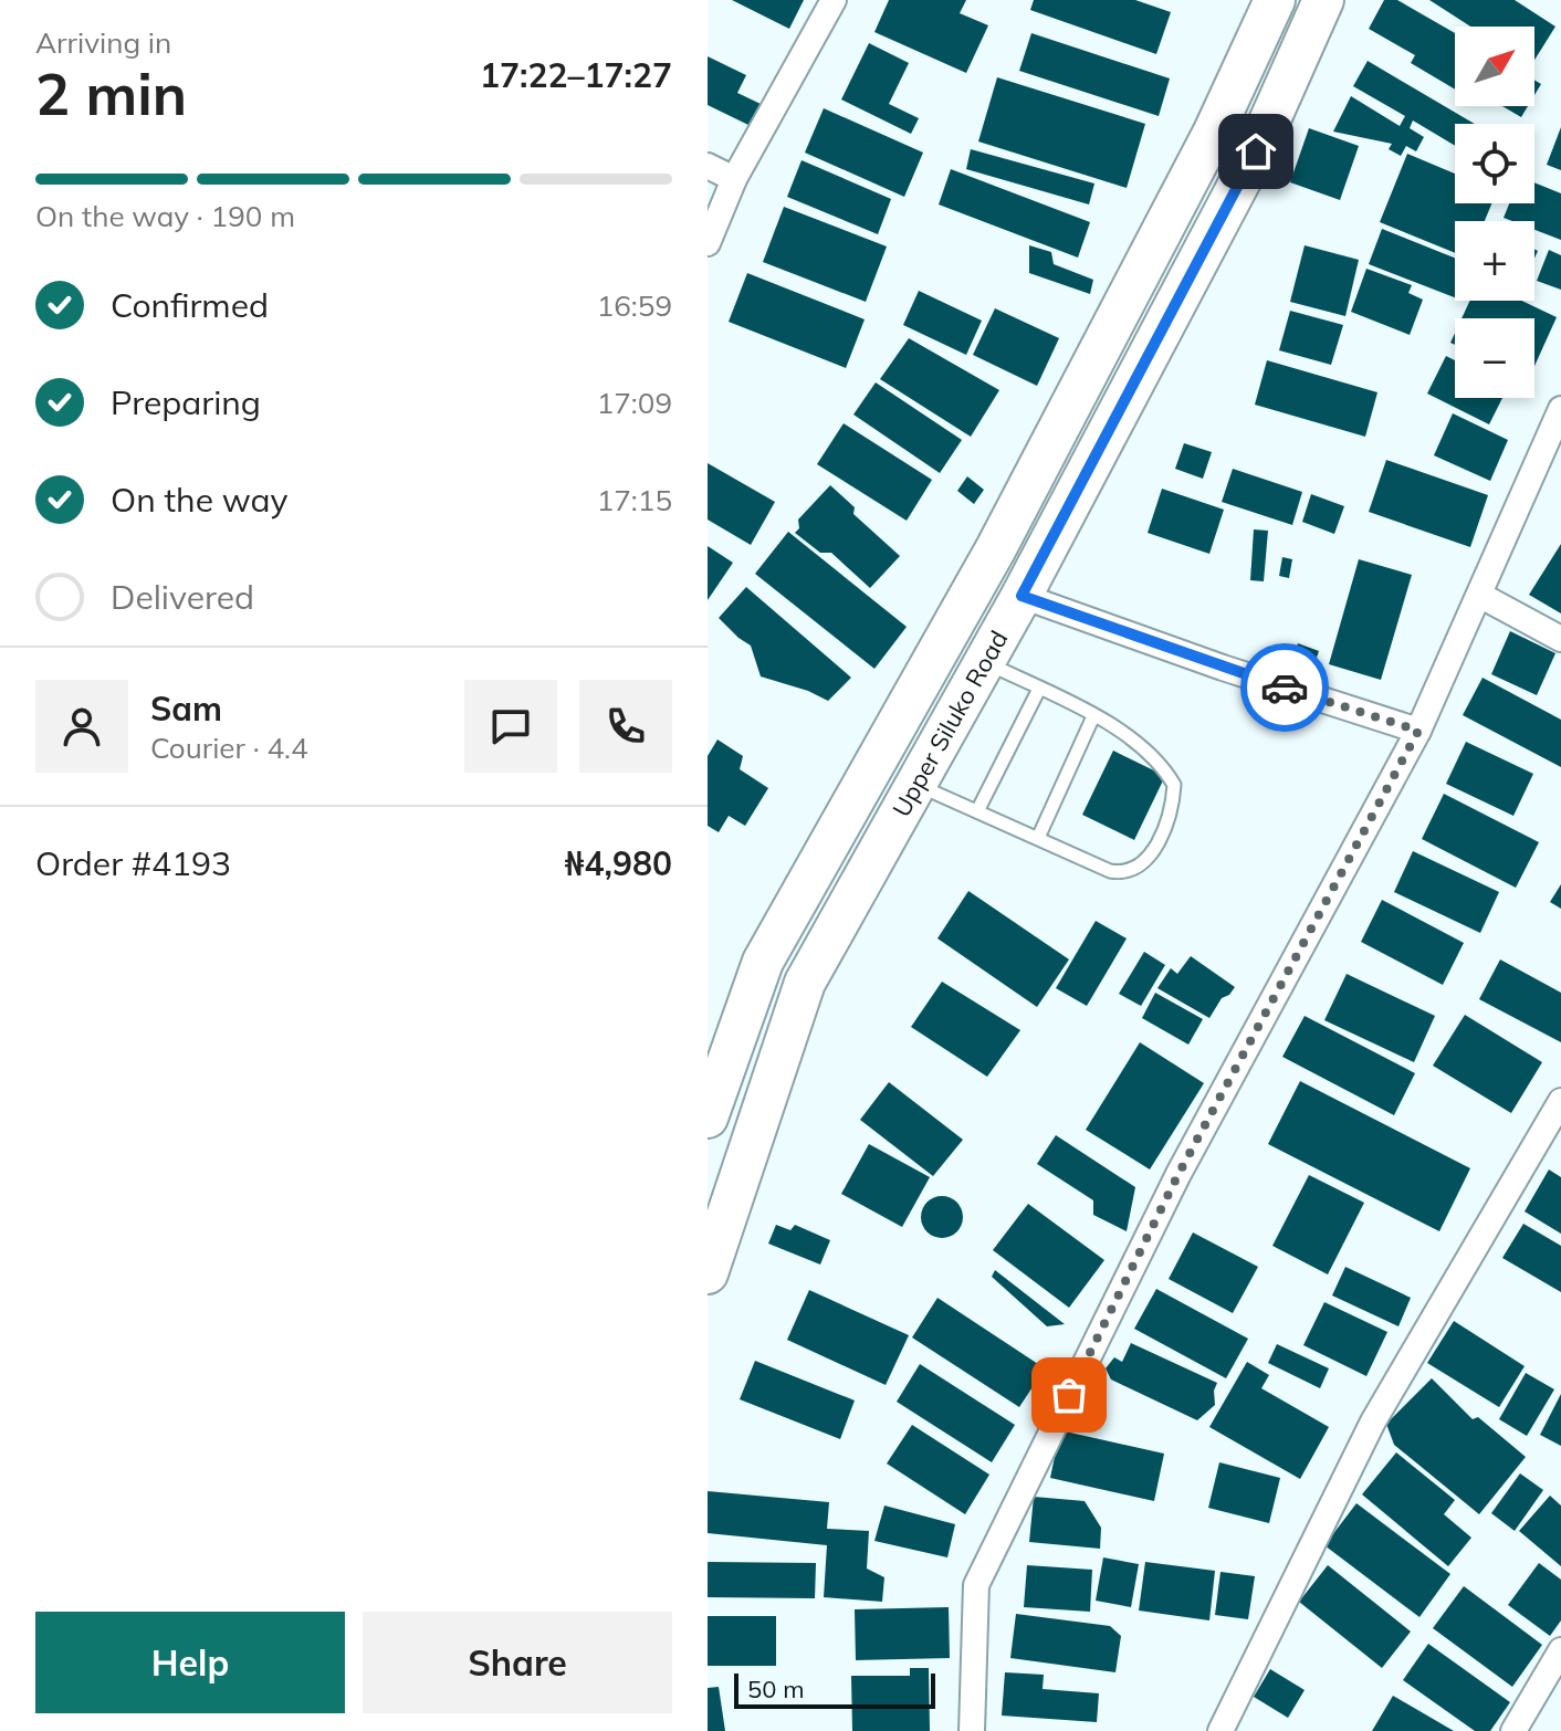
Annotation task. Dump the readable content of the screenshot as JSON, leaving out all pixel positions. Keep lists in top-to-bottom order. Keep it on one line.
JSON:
{"streets":{"main road":["Upper Siluko Road"]},"scale_bar":"50 m","north":"top right","page":{"heading":["2 min","Arriving in","17:22–17:27"],"panel":["Sam","Courier · 4.4","Order #4193","₦4,980"],"map_buttons":["+","−"],"bar":"On the way · 190 m","list":[["Confirmed","16:59"],["Preparing","17:09"],["On the way","17:15"],"Delivered"],"buttons":["Help","Share"],"scale":"50 m"}}
